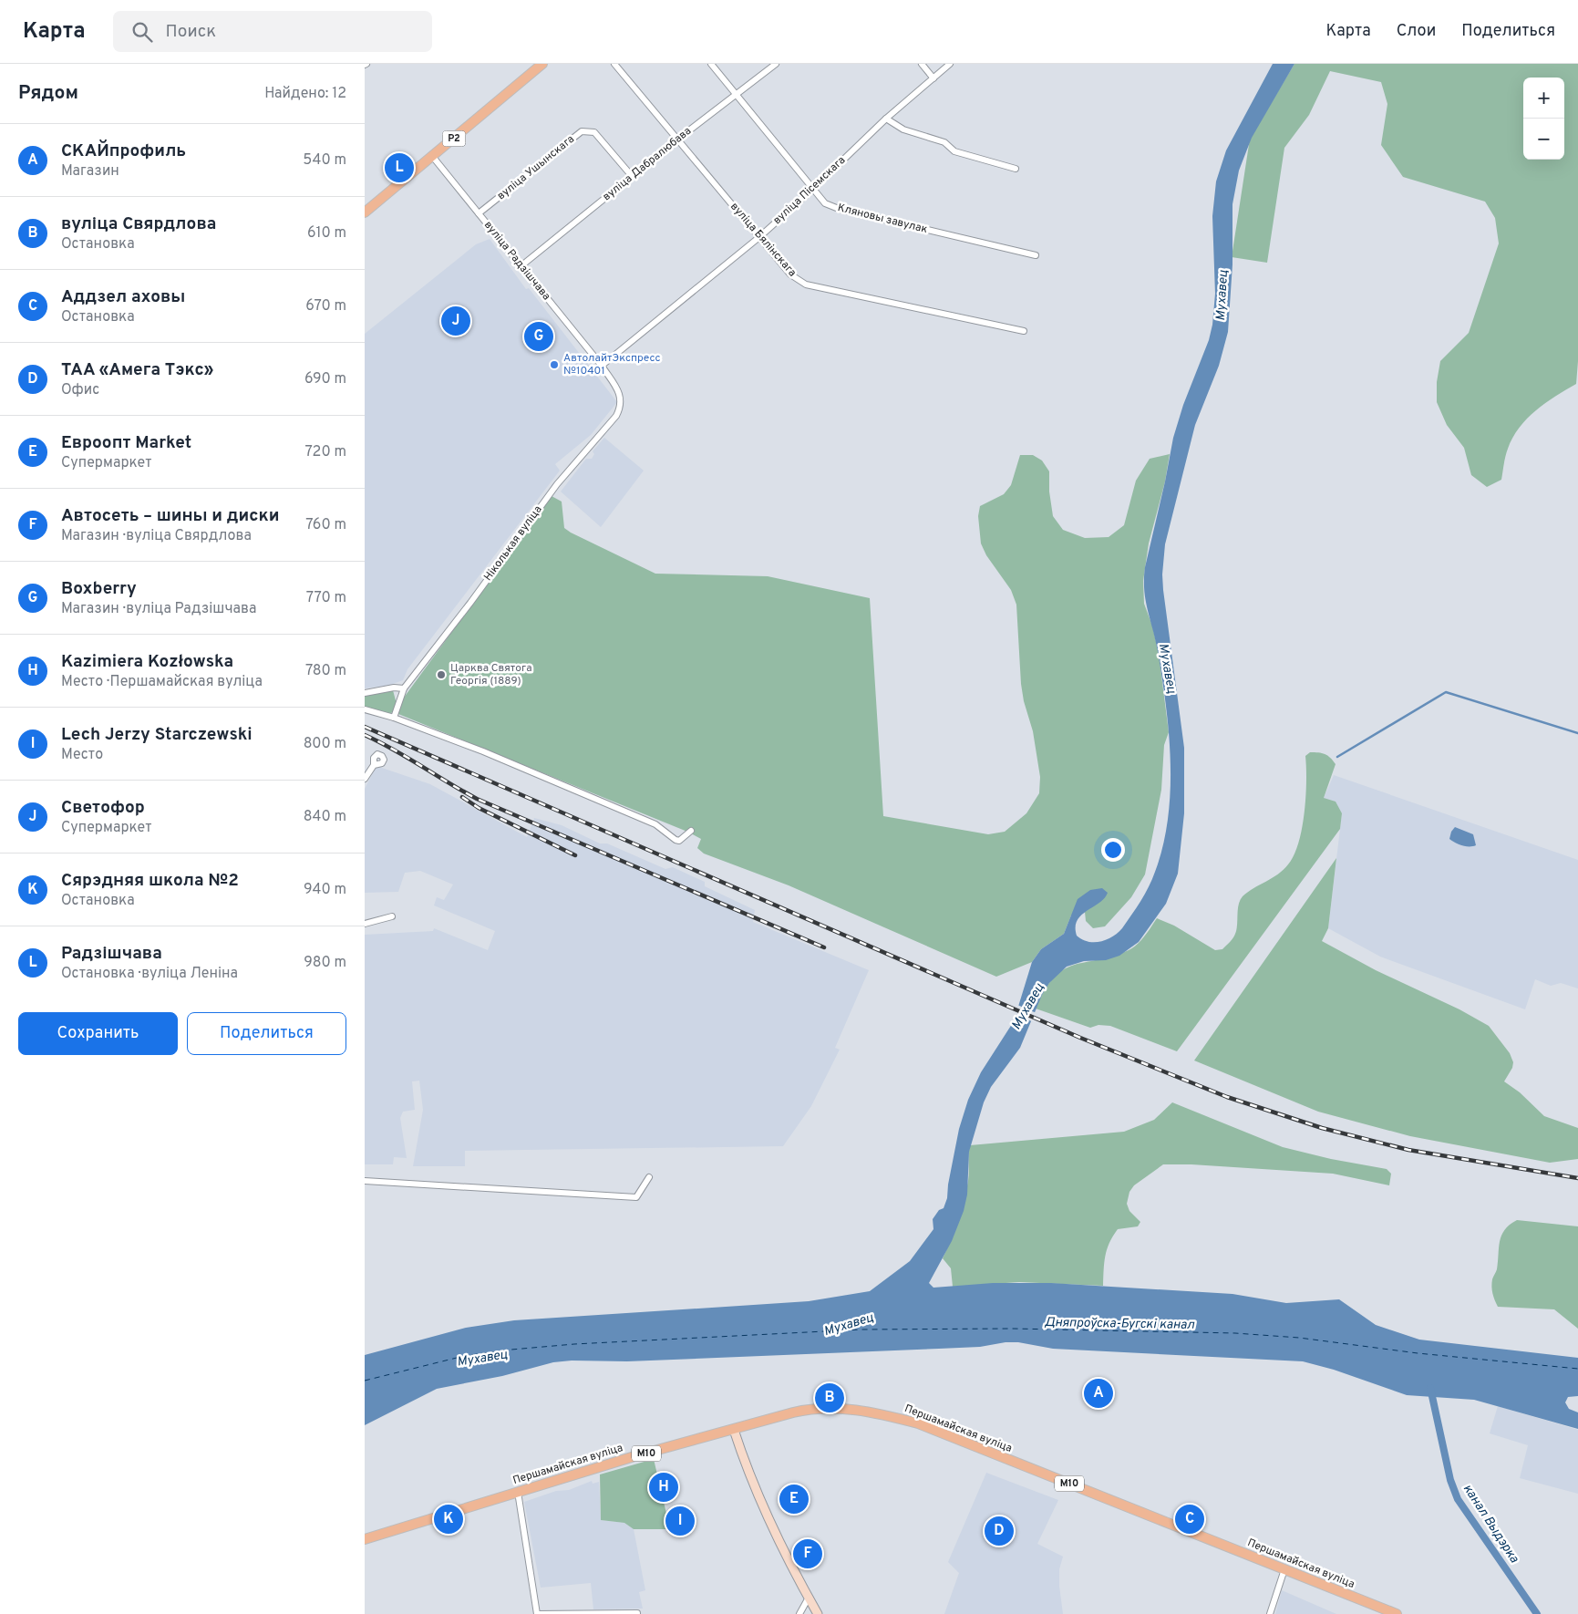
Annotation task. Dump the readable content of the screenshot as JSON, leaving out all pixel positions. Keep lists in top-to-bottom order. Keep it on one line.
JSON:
{"streets":{"main road":["Р2","Першамайская вуліца","М10"],"street":["вуліца Дабралюбава","вуліца Ушынскага","вуліца Пісемскага","Кляновы завулак","вуліца Бялінскага","вуліца Радзішчава","Ніколькая вуліца"]},"crossings":[["Р2","вуліца Радзішчава"],["вуліца Дабралюбава","вуліца Ушынскага"],["вуліца Дабралюбава","Кляновы завулак"],["вуліца Дабралюбава","вуліца Бялінскага"],["вуліца Дабралюбава","вуліца Радзішчава"],["вуліца Ушынскага","вуліца Радзішчава"],["вуліца Пісемскага","Кляновы завулак"],["вуліца Пісемскага","вуліца Бялінскага"],["вуліца Пісемскага","вуліца Радзішчава"],["вуліца Пісемскага","Ніколькая вуліца"],["вуліца Радзішчава","Ніколькая вуліца"]],"water":["Мухавец","Дняпроўска-Бугскі канал","канал Выдэрка"],"places":["АвтолайтЭкспресс №10401","Царква Святога Георгія (1889)"],"page":{"header":"Карта","search":"Поиск","nav":["Карта","Слои","Поделиться"],"heading":["Рядом","Найдено: 12"],"map_buttons":["+","−"],"list":[{"mark":"A","name":"СКАЙпрофиль","note":"Магазин","value":"540 m"},{"mark":"B","name":"вуліца Свярдлова","note":"Остановка","value":"610 m"},{"mark":"C","name":"Аддзел аховы","note":"Остановка","value":"670 m"},{"mark":"D","name":"ТАА «Амега Тэкс»","note":"Офис","value":"690 m"},{"mark":"E","name":"Евроопт Market","note":"Супермаркет","value":"720 m"},{"mark":"F","name":"Автосеть – шины и диски","note":"Магазин · вуліца Свярдлова","value":"760 m"},{"mark":"G","name":"Boxberry","note":"Магазин · вуліца Радзішчава","value":"770 m"},{"mark":"H","name":"Kazimiera Kozłowska","note":"Место · Першамайская вуліца","value":"780 m"},{"mark":"I","name":"Lech Jerzy Starczewski","note":"Место","value":"800 m"},{"mark":"J","name":"Светофор","note":"Супермаркет","value":"840 m"},{"mark":"K","name":"Сярэдняя школа №2","note":"Остановка","value":"940 m"},{"mark":"L","name":"Радзішчава","note":"Остановка · вуліца Леніна","value":"980 m"}],"pins":["L","J","G","A","B","H","E","C","K","I","D","F"],"buttons":["Сохранить","Поделиться"]}}
